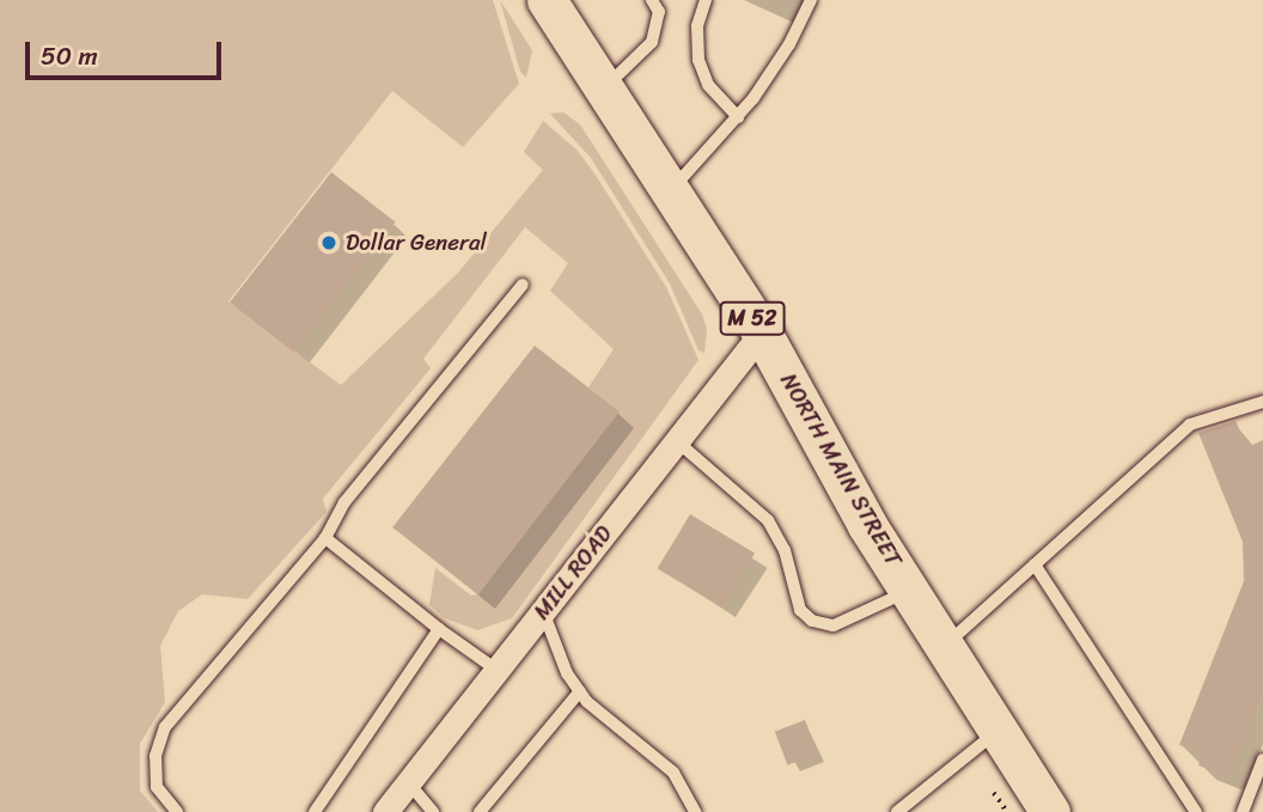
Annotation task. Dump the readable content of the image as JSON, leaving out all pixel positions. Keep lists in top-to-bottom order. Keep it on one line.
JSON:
{"streets":{"main road":["M 52","NORTH MAIN STREET"],"street":["MILL ROAD"]},"crossings":[["NORTH MAIN STREET","MILL ROAD"]],"places":["Dollar General"],"scale_bar":"50 m"}
